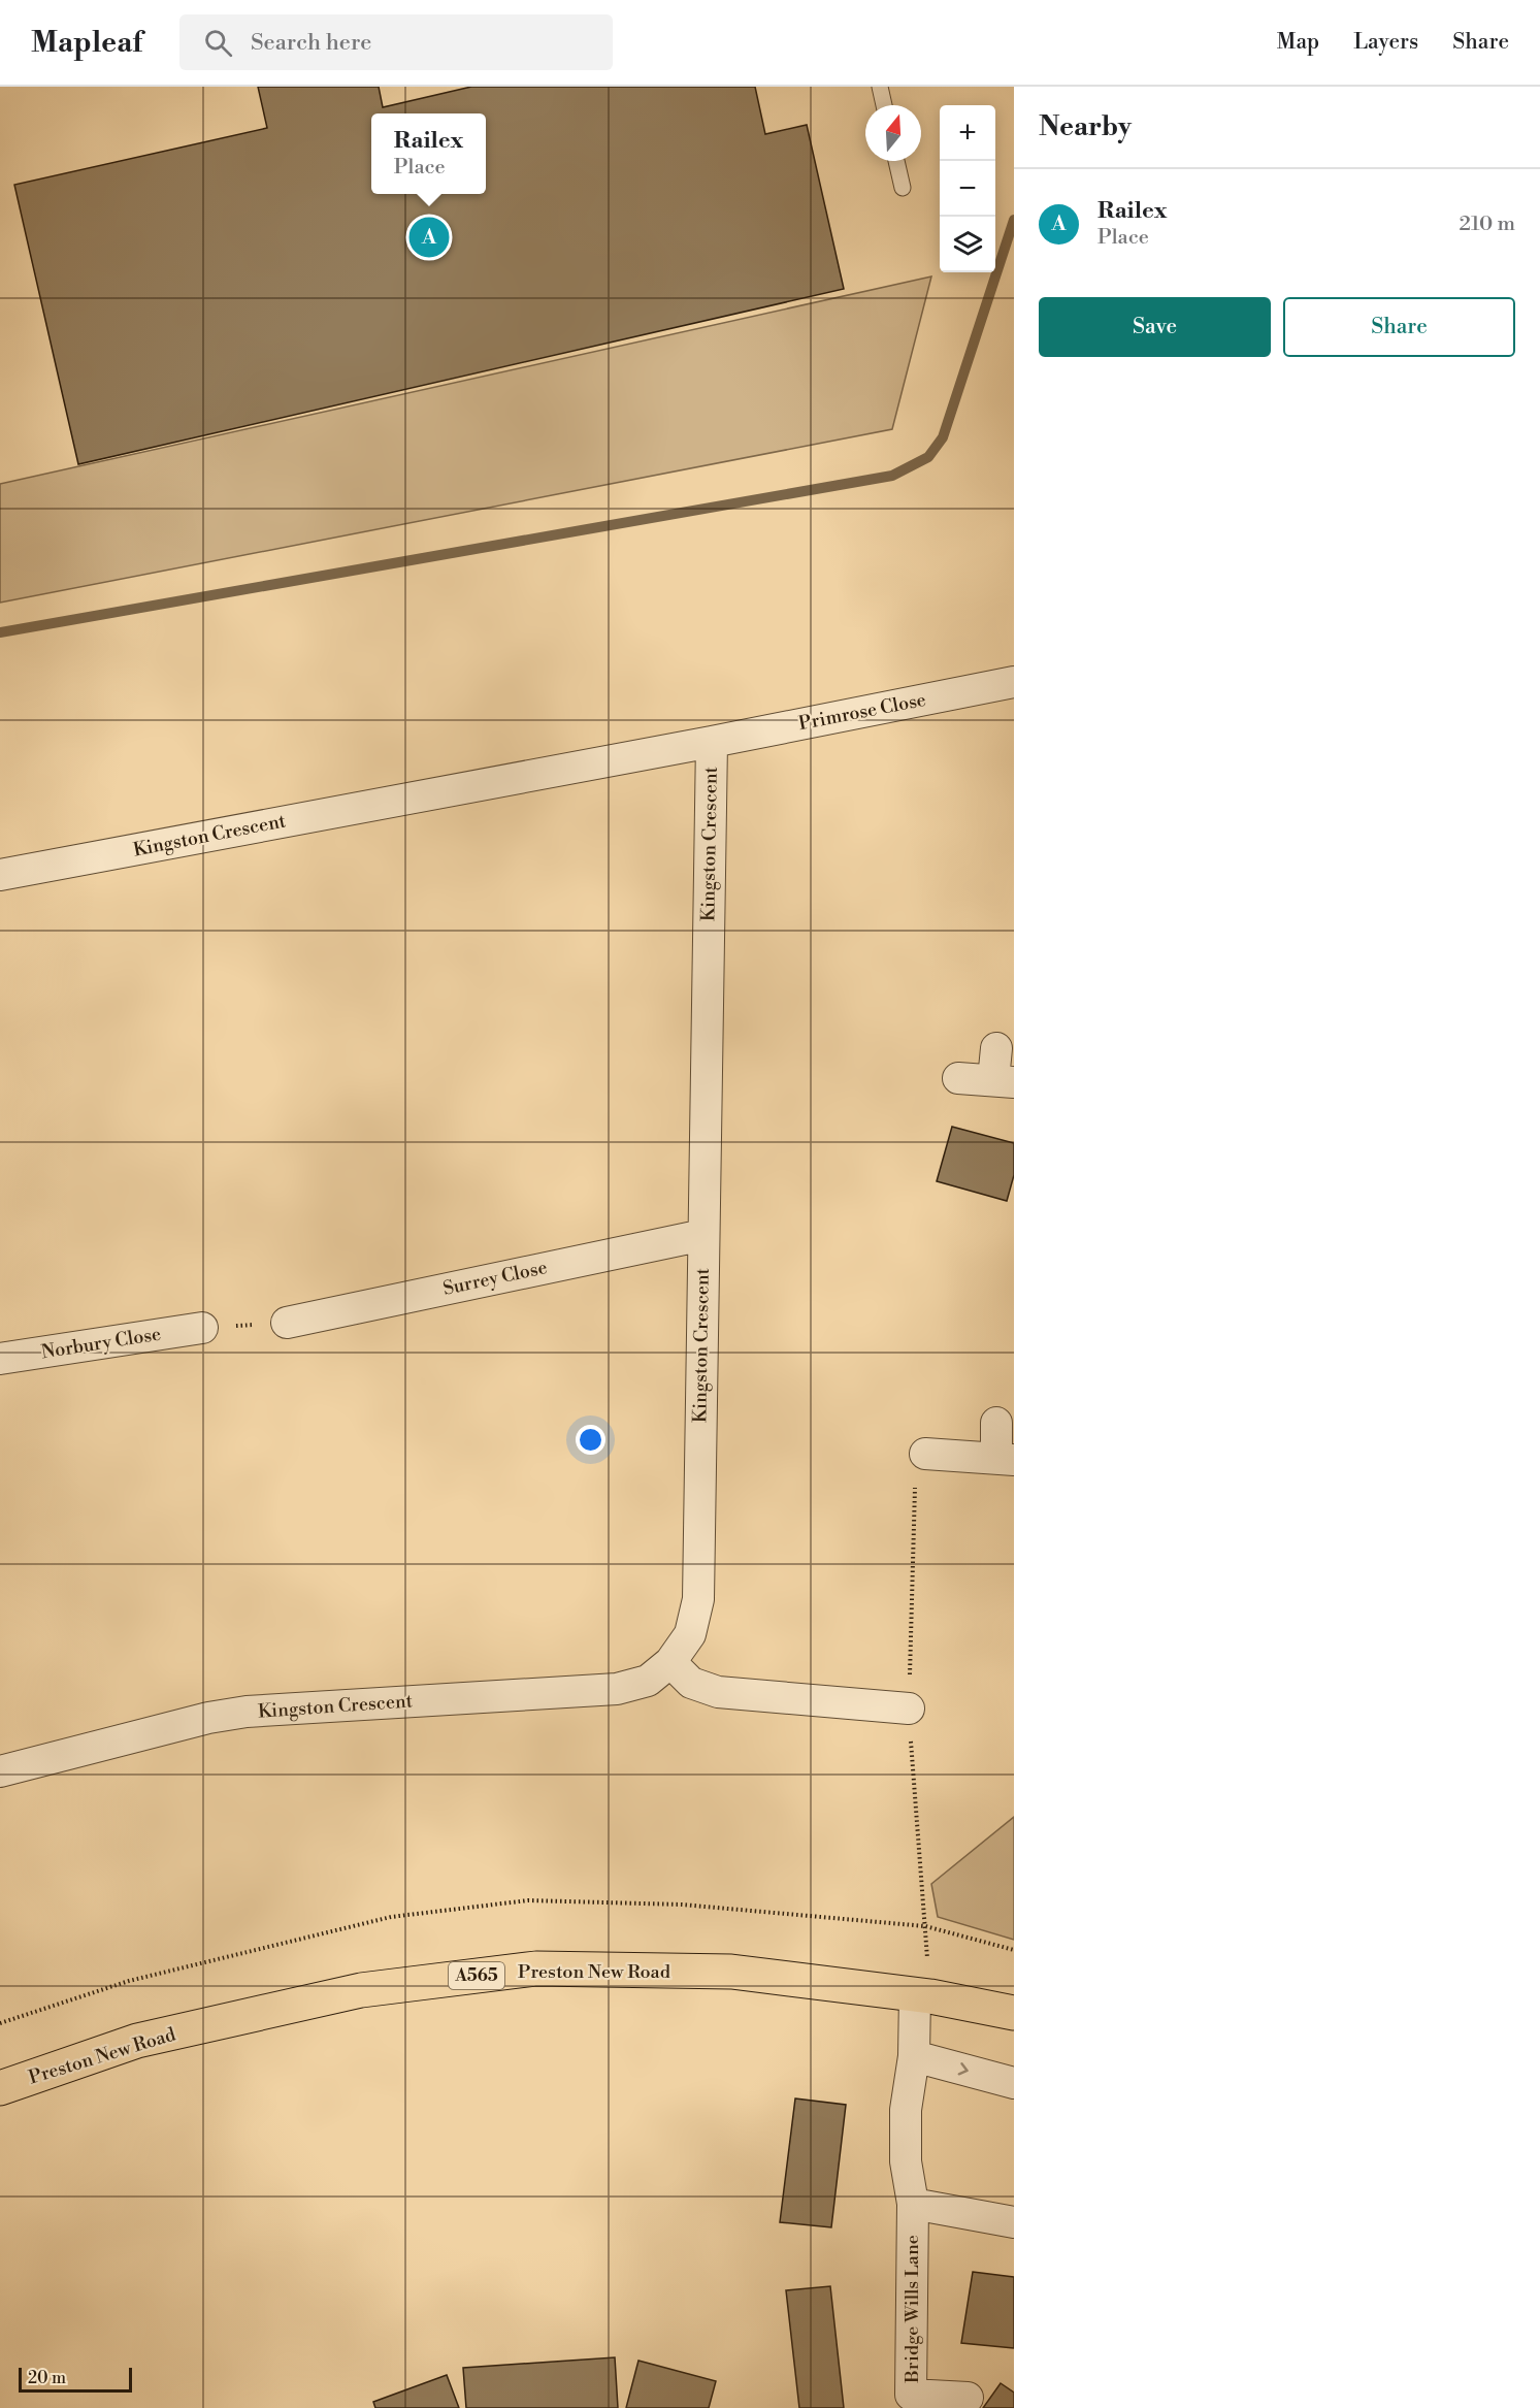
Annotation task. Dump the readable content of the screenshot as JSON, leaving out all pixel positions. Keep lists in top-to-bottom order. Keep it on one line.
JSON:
{"streets":{"highway":["Preston New Road","A565"],"street":["Primrose Close","Kingston Crescent","Surrey Close","Norbury Close","Bridge Wills Lane"]},"crossings":[["Primrose Close","Kingston Crescent"],["Kingston Crescent","Surrey Close"],["Preston New Road","Bridge Wills Lane"]],"scale_bar":"20 m","north":"top","page":{"header":"Mapleaf","search":"Search here","nav":["Map","Layers","Share"],"heading":"Nearby","map_buttons":["+","−"],"popup":["Railex","Place"],"list":[{"mark":"A","name":"Railex","note":"Place","value":"210 m"}],"pins":"A","buttons":["Save","Share"],"scale":"20 m"}}
